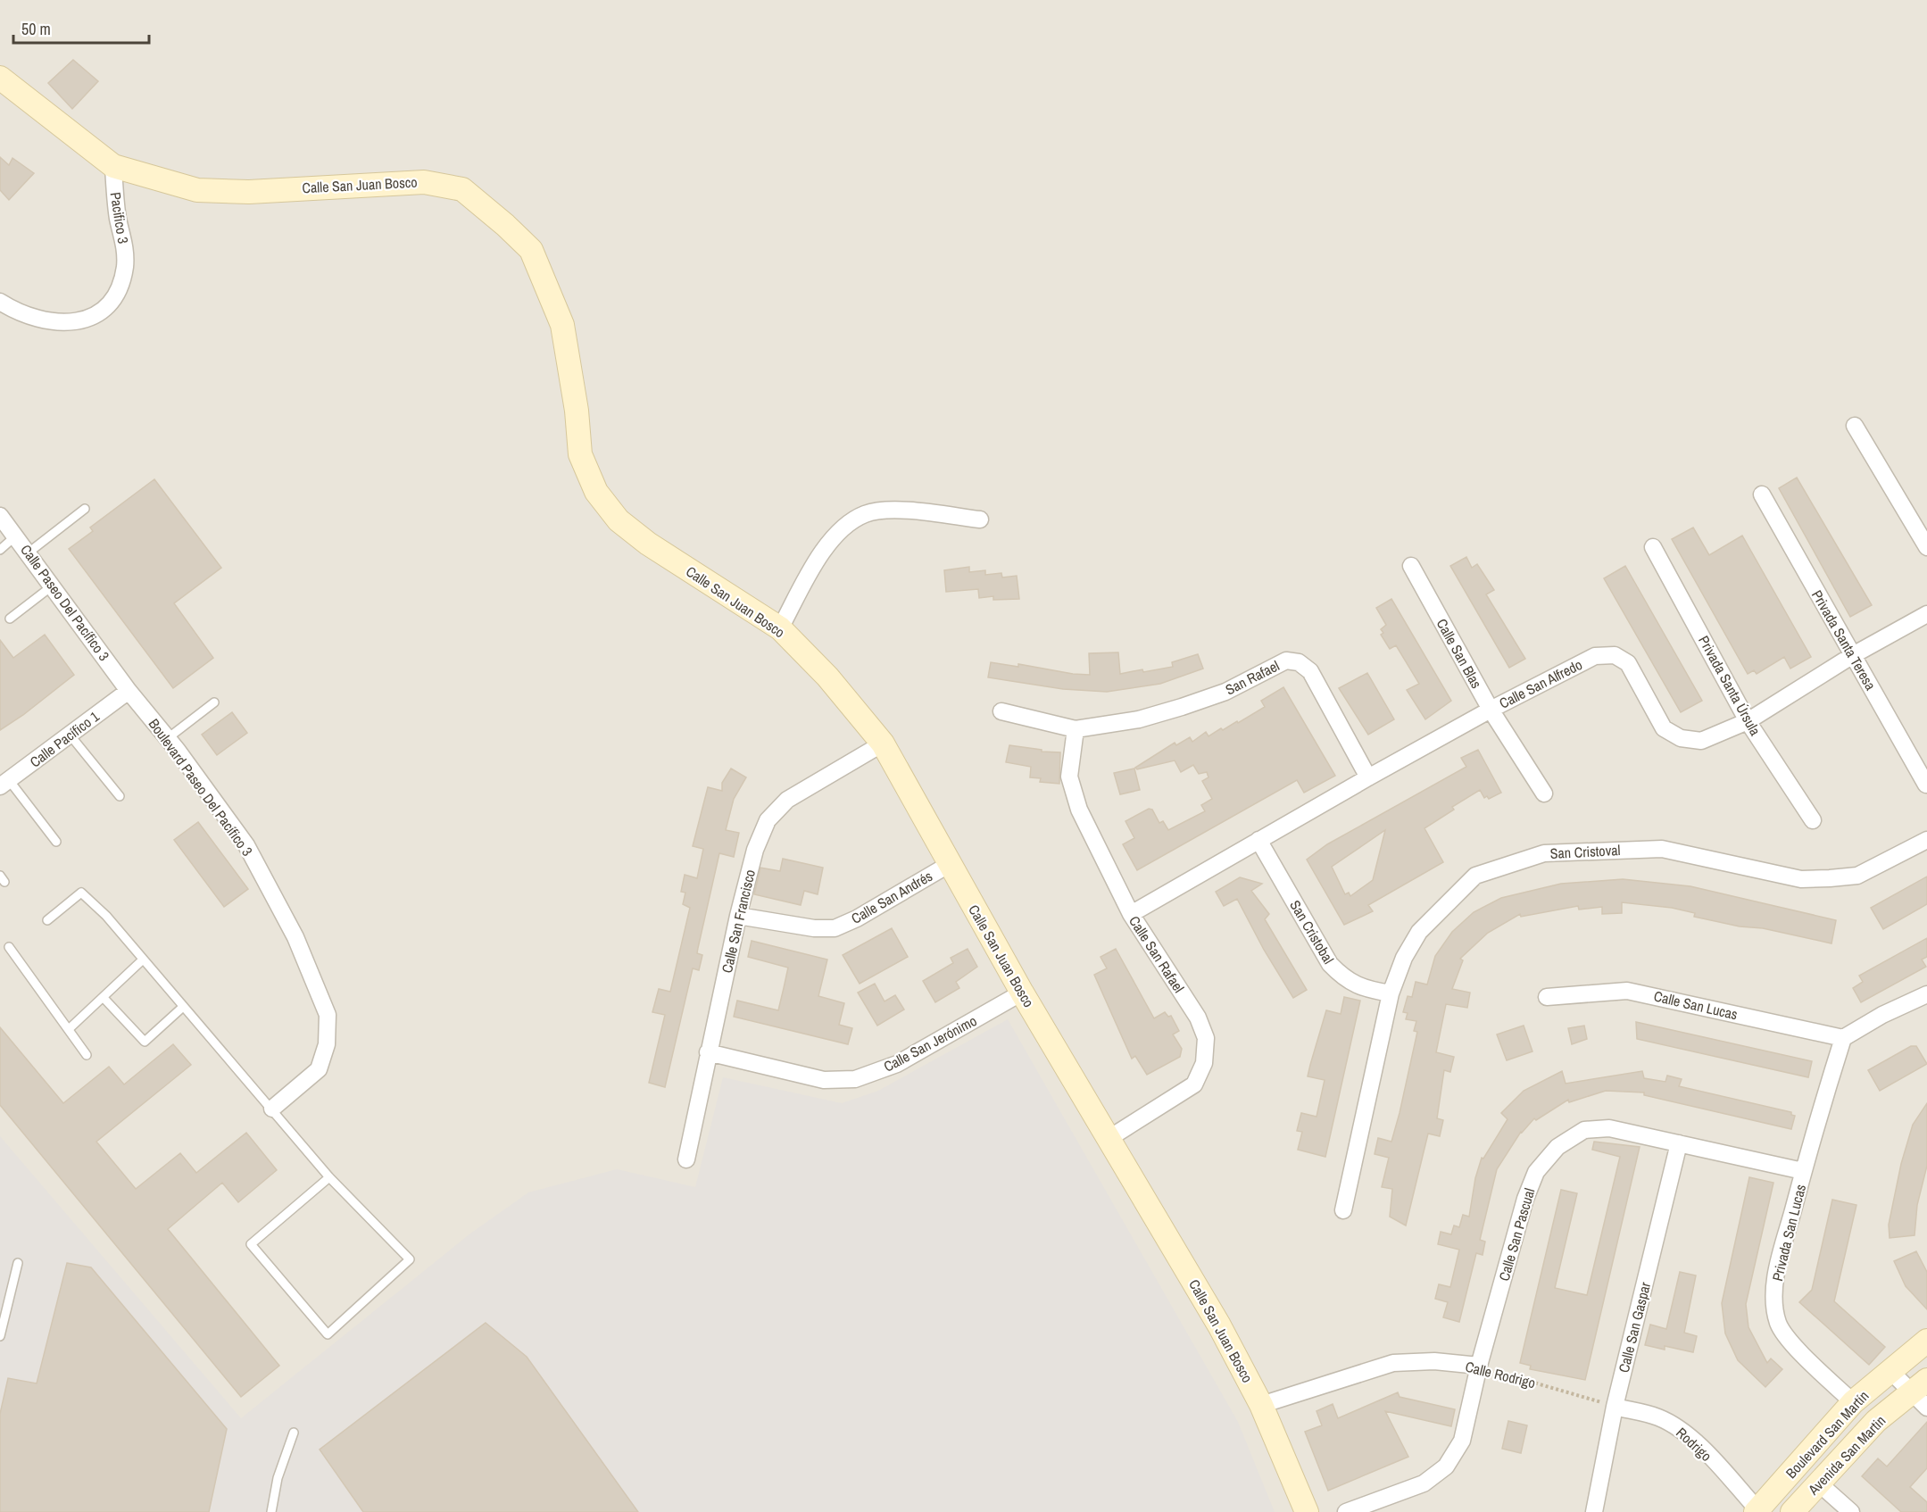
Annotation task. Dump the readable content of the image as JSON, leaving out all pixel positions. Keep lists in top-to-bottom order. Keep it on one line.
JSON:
{"streets":{"street":["Calle San Juan Bosco","Pacifico 3","Calle Paseo Del Pacífico 3","Privada Santa Teresa","Calle San Blas","San Rafael","Calle San Alfredo","Privada Santa Úrsula","Calle Pacífico 1","Boulevard Paseo Del Pacífico 3","San Cristoval","Calle San Andrés","Calle San Francisco","San Cristobal","Calle San Rafael","Calle San Lucas","Calle San Jerónimo","Privada San Lucas","Calle San Pascual","Calle San Gaspar","Calle Rodrigo","Boulevard San Martín","Rodrigo","Avenida San Martin"]},"crossings":[["Calle San Juan Bosco","Pacifico 3"],["Calle San Juan Bosco","Calle San Andrés"],["Calle San Juan Bosco","Calle San Francisco"],["Calle San Juan Bosco","Calle San Rafael"],["Calle San Juan Bosco","Calle San Jerónimo"],["Calle San Juan Bosco","Calle Rodrigo"],["Calle Paseo Del Pacífico 3","Calle Pacífico 1"],["Calle Paseo Del Pacífico 3","Boulevard Paseo Del Pacífico 3"],["Privada Santa Teresa","Calle San Alfredo"],["Calle San Blas","Calle San Alfredo"],["San Rafael","Calle San Alfredo"],["San Rafael","Calle San Rafael"],["Calle San Alfredo","Privada Santa Úrsula"],["Calle San Alfredo","San Cristobal"],["Calle San Alfredo","Calle San Rafael"],["Calle Pacífico 1","Boulevard Paseo Del Pacífico 3"],["San Cristoval","San Cristobal"],["Calle San Andrés","Calle San Francisco"],["Calle San Francisco","Calle San Jerónimo"],["Calle San Lucas","Privada San Lucas"],["Privada San Lucas","Calle San Pascual"],["Privada San Lucas","Boulevard San Martín"],["Calle San Pascual","Calle San Gaspar"],["Calle San Pascual","Calle Rodrigo"],["Calle San Gaspar","Calle Rodrigo"],["Calle San Gaspar","Rodrigo"],["Calle Rodrigo","Rodrigo"],["Boulevard San Martín","Rodrigo"]],"scale_bar":"50 m"}
